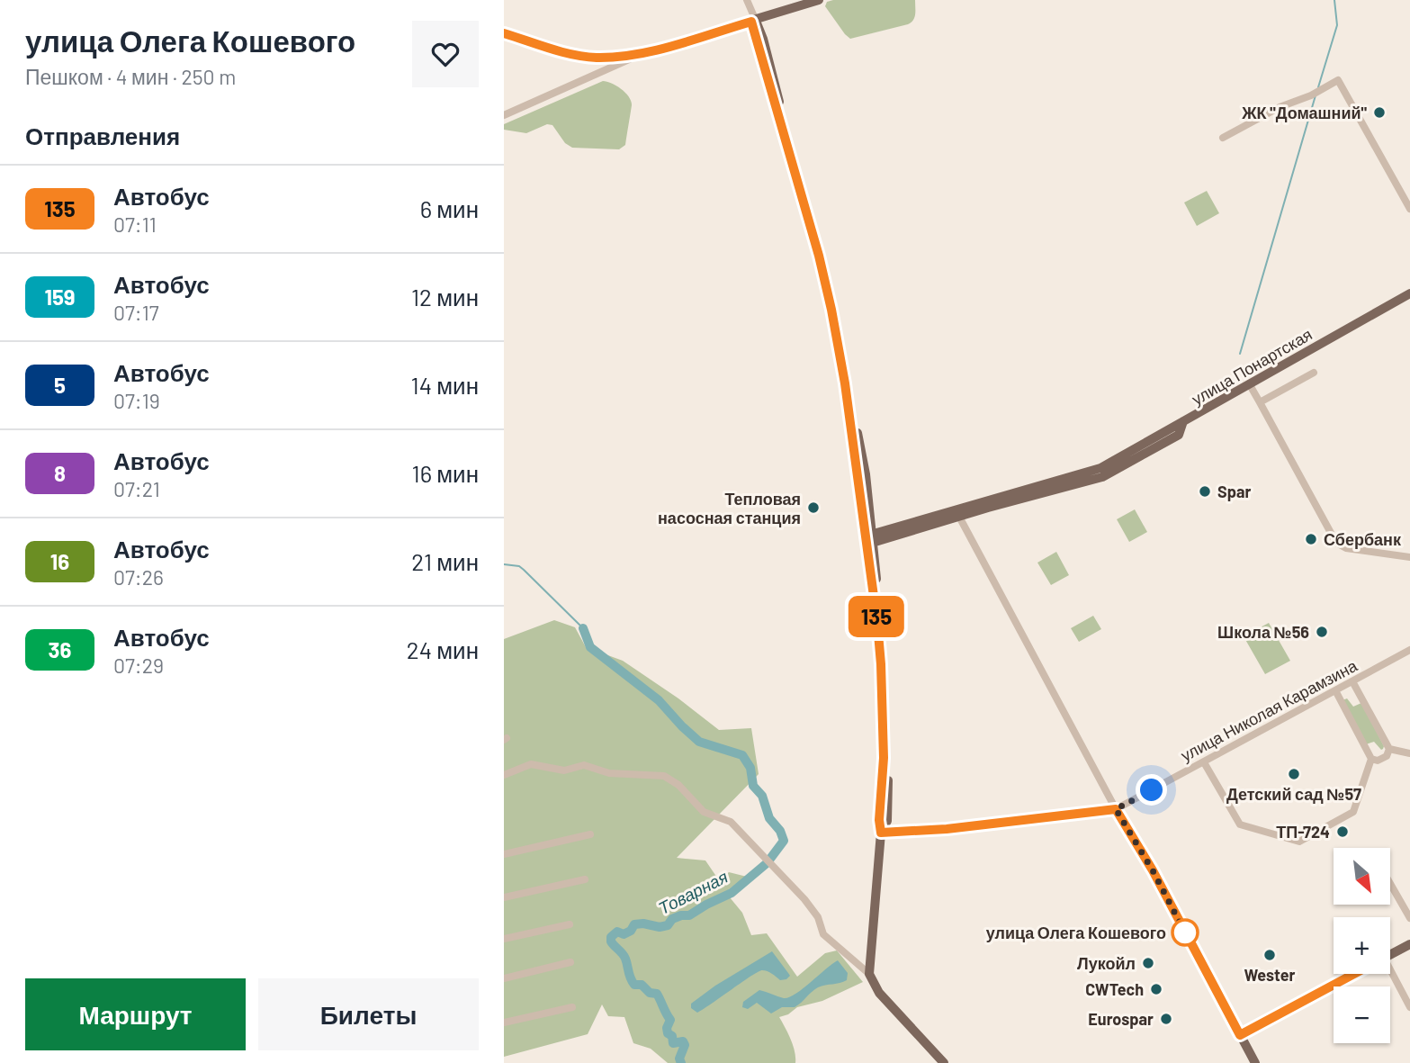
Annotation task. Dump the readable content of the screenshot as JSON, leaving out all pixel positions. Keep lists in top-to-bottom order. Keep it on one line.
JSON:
{"streets":{"main road":["улица Понартская","улица Николая Карамзина"]},"water":["Товарная"],"places":["ЖК \"Домашний\"","Spar","Тепловая насосная станция","Сбербанк","Школа №56","Детский сад №57","ТП-724","улица Олега Кошевого","Wester","Лукойл","CWTech","Eurospar"],"lines":["bus line 135"],"north":"bottom right","page":{"heading":[["улица Олега Кошевого","Пешком · 4 мин · 250 m"],"Отправления"],"on_map":"135","list":[{"mark":"135","name":"Автобус","note":"07:11","value":"6 мин"},{"mark":"159","name":"Автобус","note":"07:17","value":"12 мин"},{"mark":"5","name":"Автобус","note":"07:19","value":"14 мин"},{"mark":"8","name":"Автобус","note":"07:21","value":"16 мин"},{"mark":"16","name":"Автобус","note":"07:26","value":"21 мин"},{"mark":"36","name":"Автобус","note":"07:29","value":"24 мин"}],"map_buttons":["+","−"],"buttons":["Маршрут","Билеты"]}}
